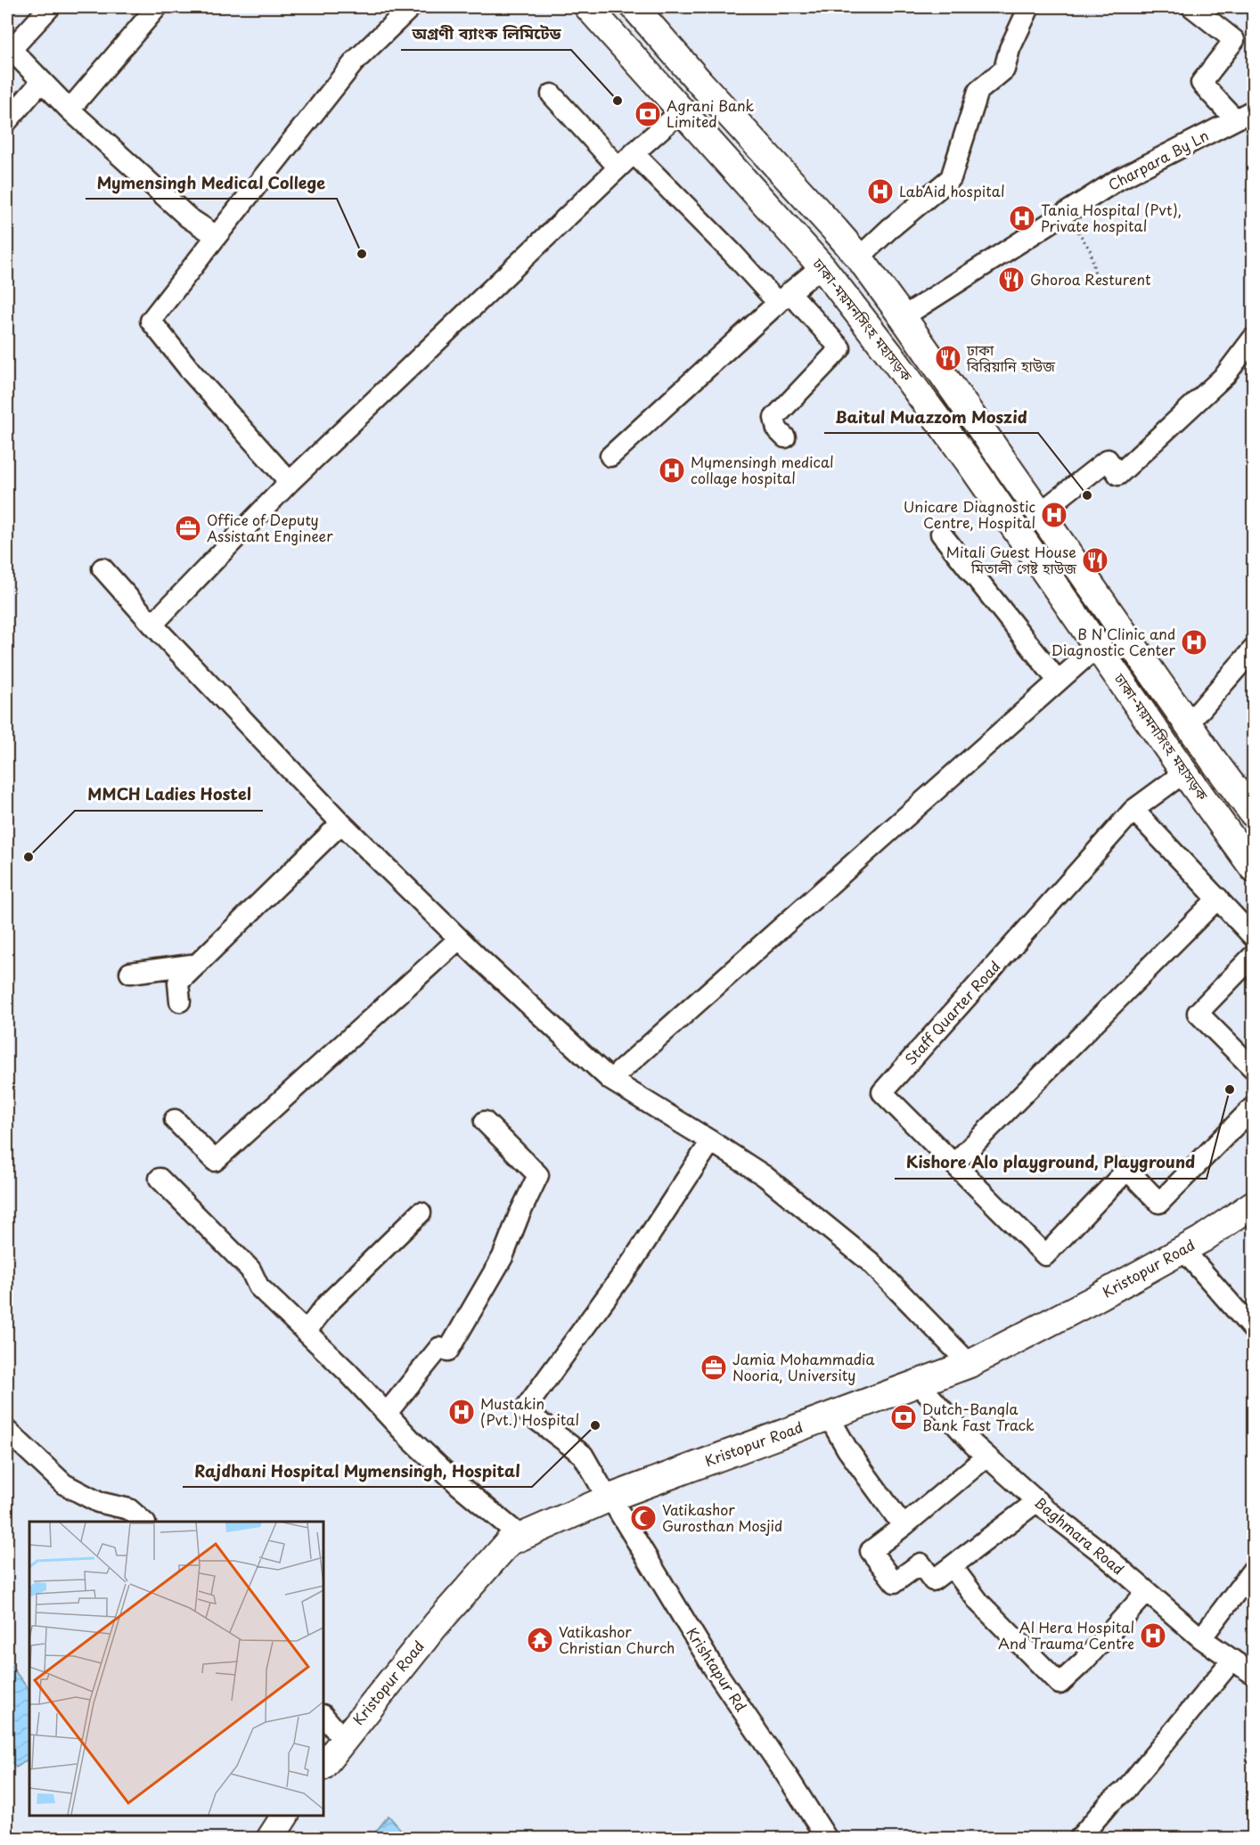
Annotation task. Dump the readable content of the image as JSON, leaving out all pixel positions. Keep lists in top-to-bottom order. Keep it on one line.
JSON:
{"streets":{"main road":["ঢাকা-ময়মনসিংহ মহাসড়ক","Kristopur Road"],"street":["Charpara By Ln","Staff Quarter Road","Baghmara Road","Krishtapur Rd"]},"crossings":[["Charpara By Ln","ঢাকা-ময়মনসিংহ মহাসড়ক"],["ঢাকা-ময়মনসিংহ মহাসড়ক","Staff Quarter Road"],["Kristopur Road","Baghmara Road"],["Kristopur Road","Krishtapur Rd"]],"places":{"other":["অগ্রণী ব্যাংক লিমিটেড","Mymensingh Medical College","Baitul Muazzom Moszid","MMCH Ladies Hostel","Kishore Alo playground, Playground","Rajdhani Hospital Mymensingh, Hospital"],"bank":["Agrani Bank Limited","Dutch-Bangla Bank Fast Track"],"hospital":["LabAid hospital","Tania Hospital (Pvt), Private hospital","Mymensingh medical collage hospital","Unicare Diagnostic Centre, Hospital","B N Clinic and Diagnostic Center","Mustakin (Pvt.) Hospital","Al Hera Hospital And Trauma Centre"],"restaurant":["Ghoroa Resturent","ঢাকা বিরিয়ানি হাউজ","Mitali Guest House মিতালী গেষ্ট হাউজ"],"office":["Office of Deputy Assistant Engineer","Jamia Mohammadia Nooria, University"],"mosque":["Vatikashor Gurosthan Mosjid"],"temple":["Vatikashor Christian Church"]}}
